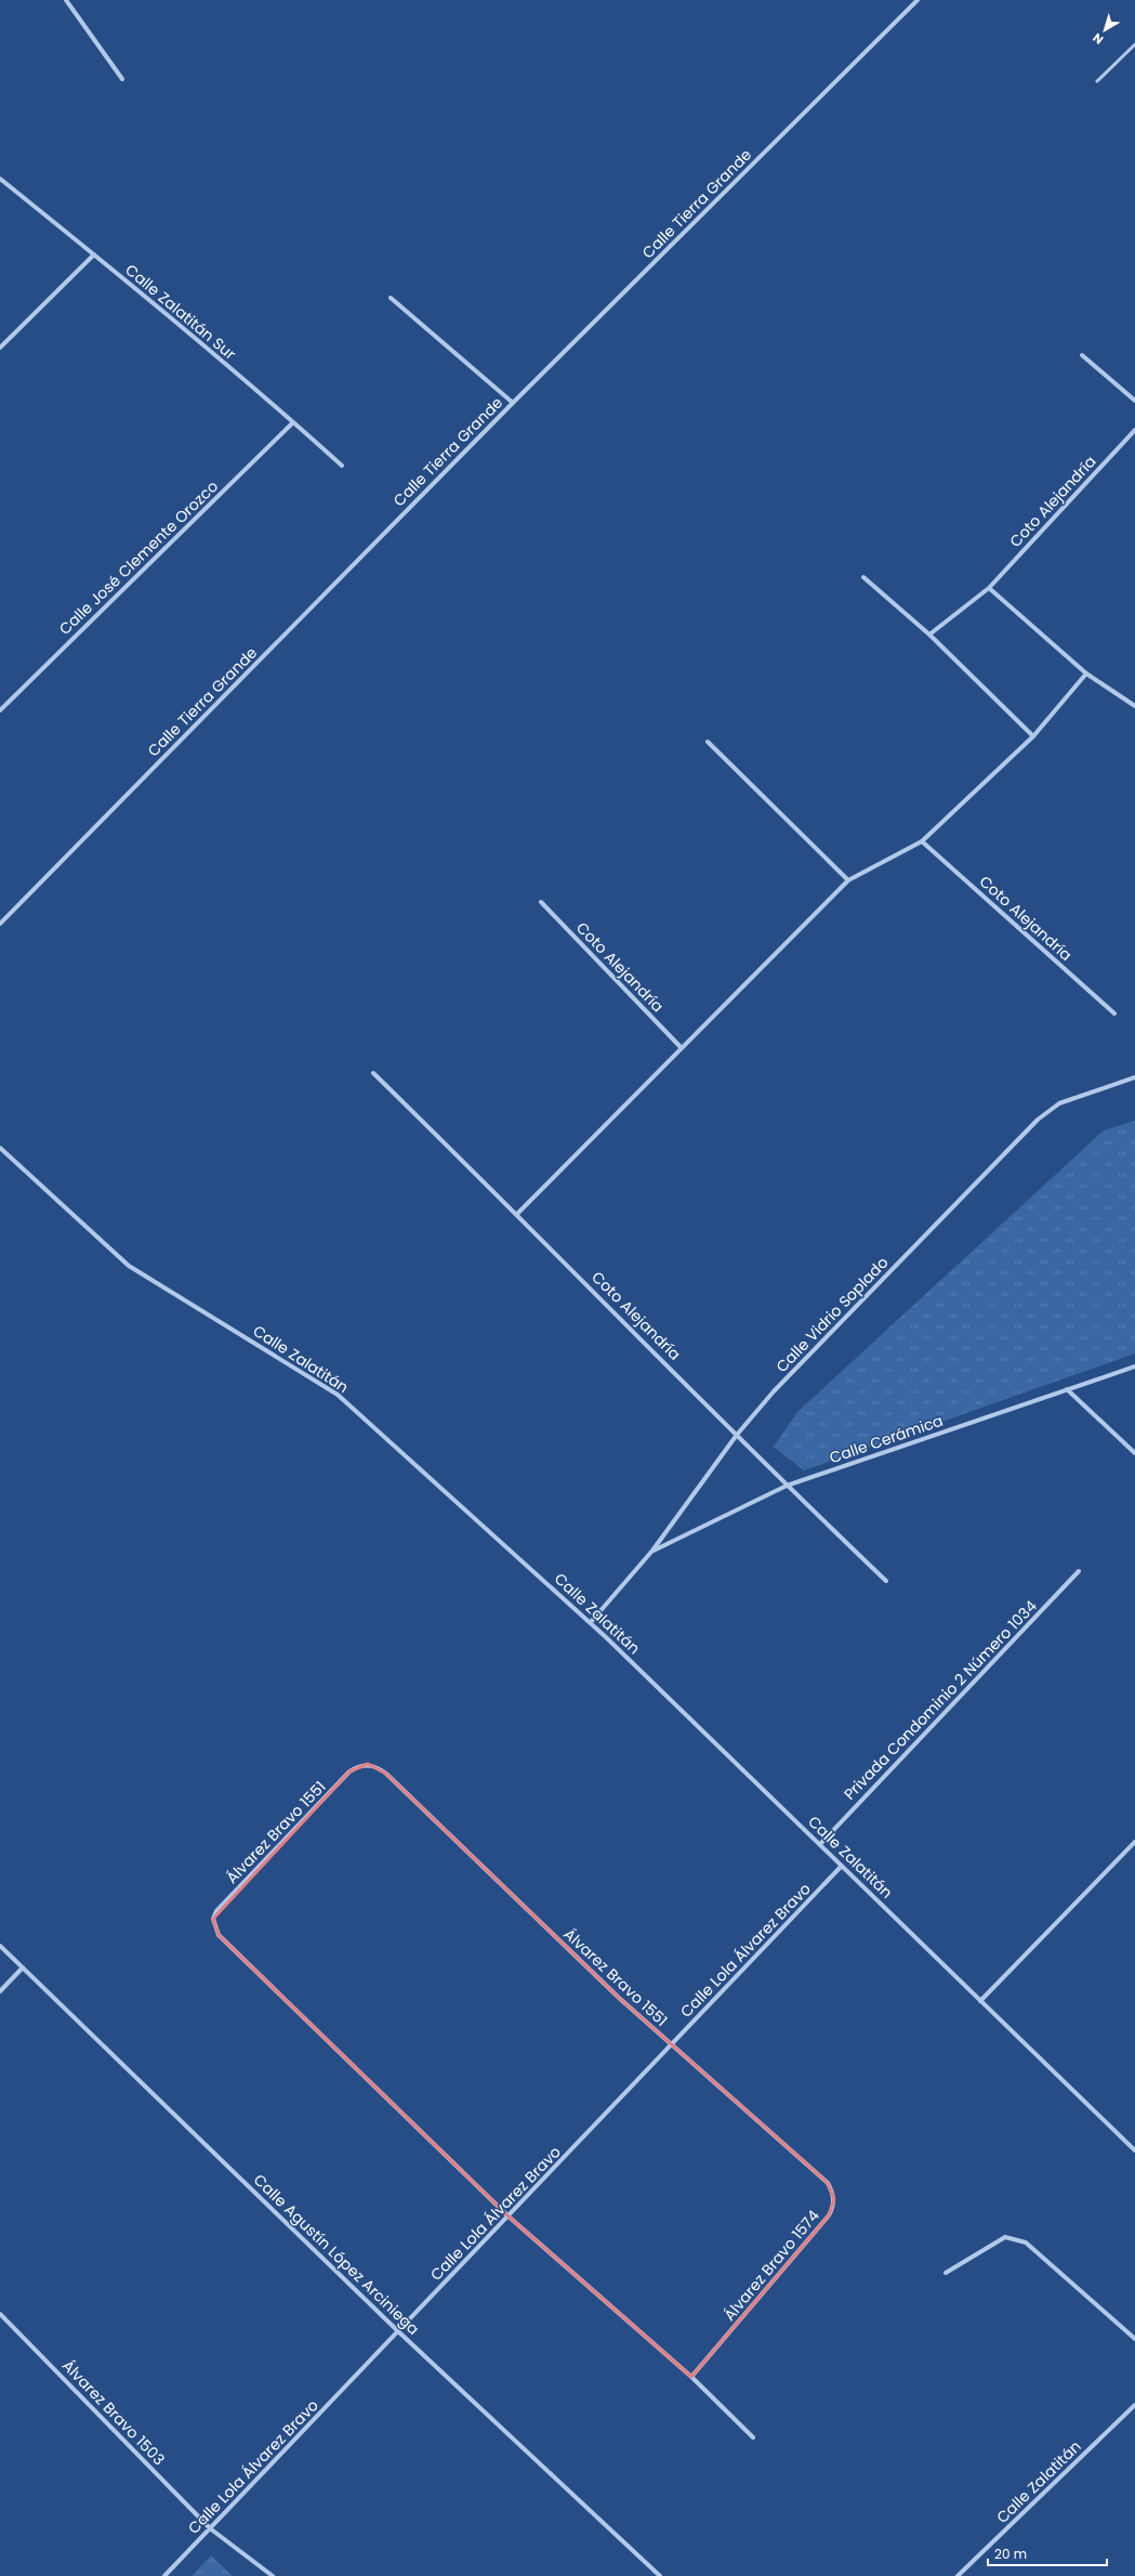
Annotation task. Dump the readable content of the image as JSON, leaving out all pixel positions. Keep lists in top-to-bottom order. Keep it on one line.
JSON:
{"streets":{"street":["Calle Tierra Grande","Calle Zalatitán Sur","Coto Alejandría","Calle José Clemente Orozco","Calle Vidrio Soplado","Calle Zalatitán","Calle Cerámica","Privada Condominio 2 Número 1034","Álvarez Bravo 1551","Calle Lola Álvarez Bravo","Calle Agustín López Arciniega","Álvarez Bravo 1574","Álvarez Bravo 1503"]},"crossings":[["Calle Zalatitán Sur","Calle José Clemente Orozco"],["Coto Alejandría","Calle Vidrio Soplado"],["Coto Alejandría","Calle Cerámica"],["Calle Vidrio Soplado","Calle Zalatitán"],["Calle Vidrio Soplado","Calle Cerámica"],["Calle Zalatitán","Privada Condominio 2 Número 1034"],["Calle Zalatitán","Calle Lola Álvarez Bravo"],["Álvarez Bravo 1551","Calle Lola Álvarez Bravo"],["Álvarez Bravo 1551","Álvarez Bravo 1574"],["Calle Lola Álvarez Bravo","Calle Agustín López Arciniega"],["Calle Lola Álvarez Bravo","Álvarez Bravo 1574"],["Calle Lola Álvarez Bravo","Álvarez Bravo 1503"]],"scale_bar":"20 m","north":"bottom left"}
